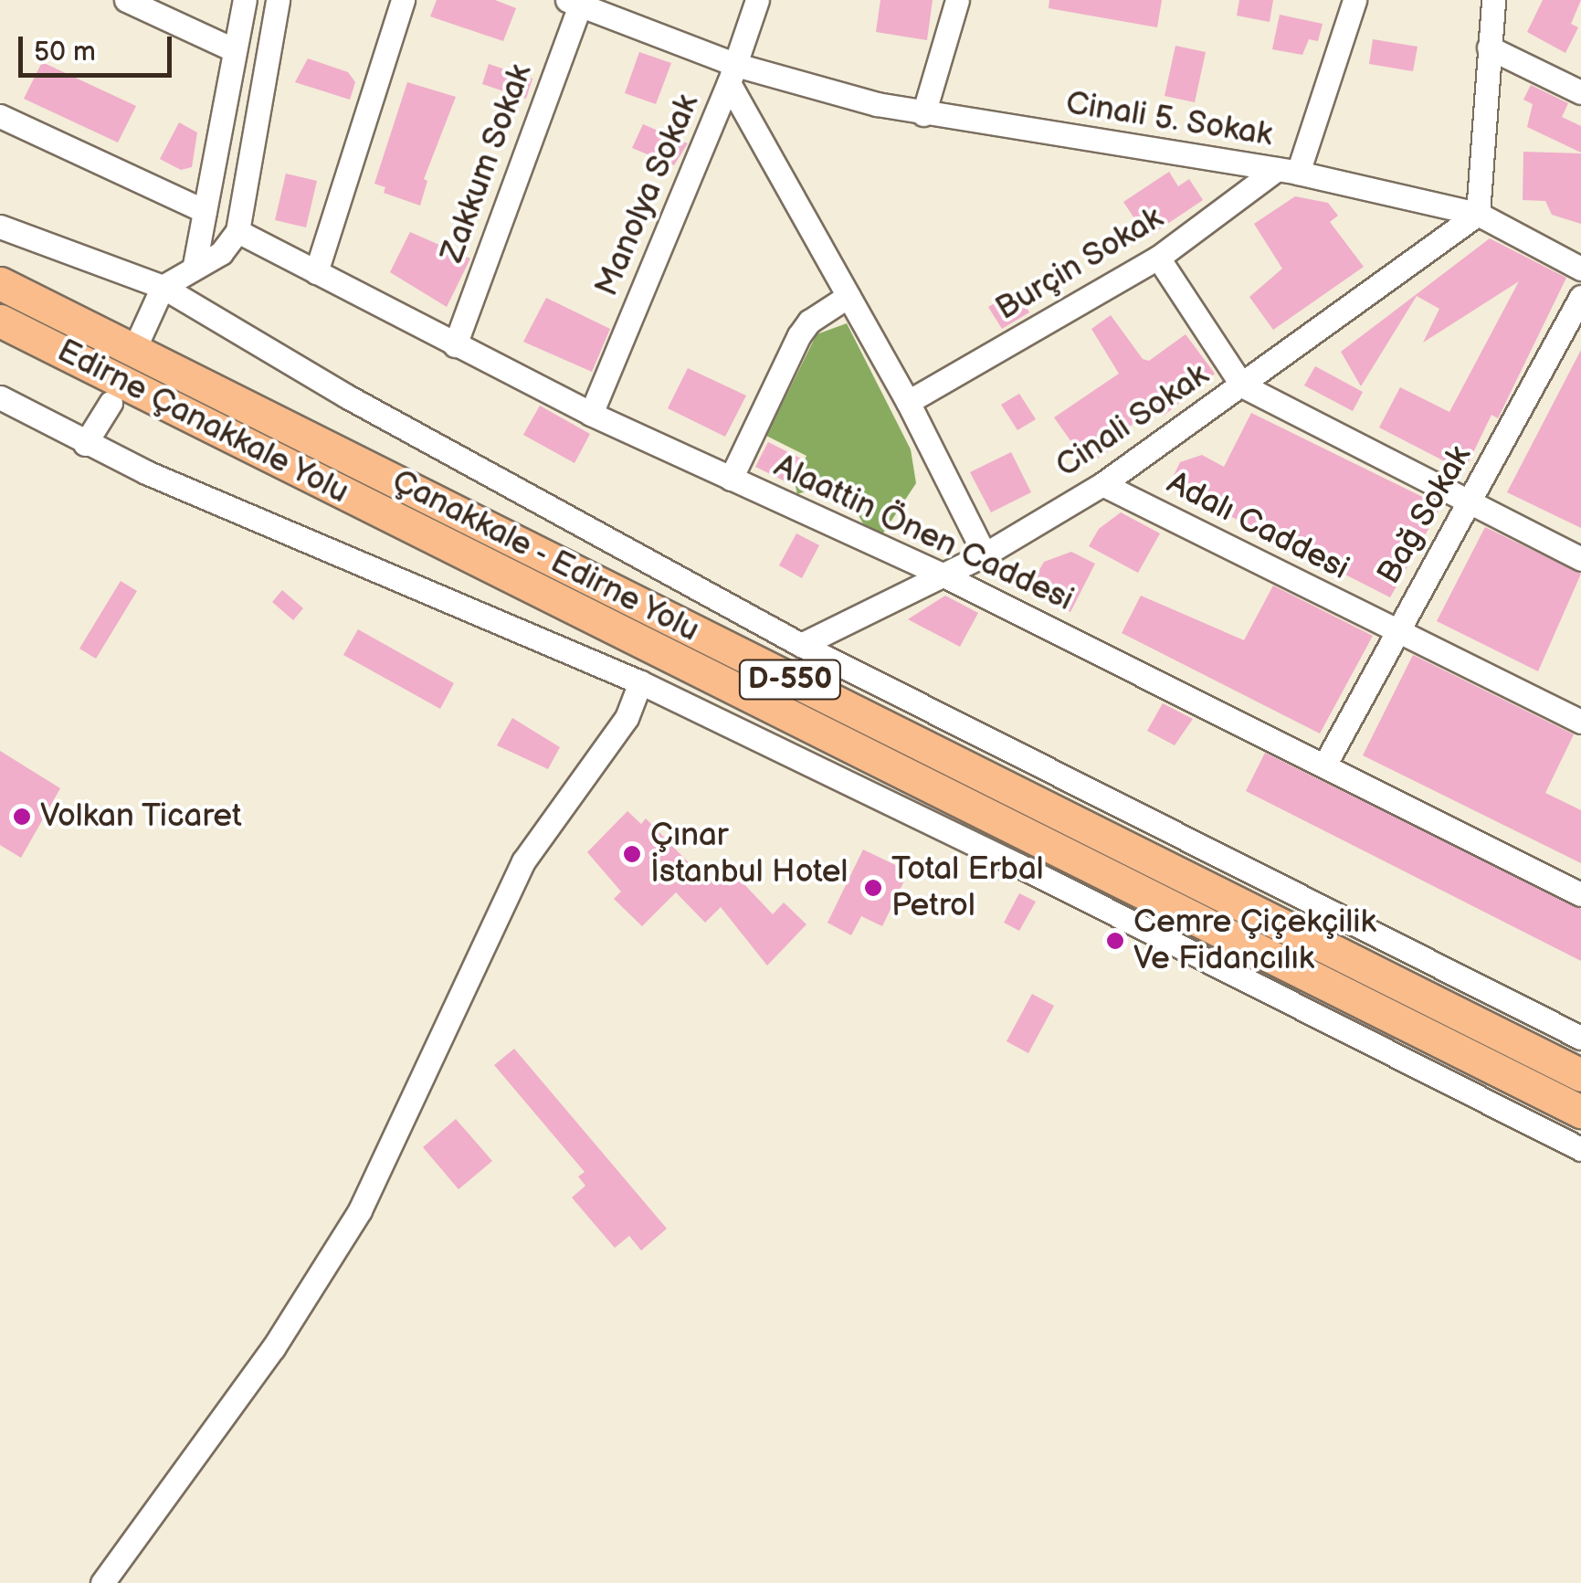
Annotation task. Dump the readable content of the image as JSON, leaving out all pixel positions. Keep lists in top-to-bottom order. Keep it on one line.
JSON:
{"streets":{"highway":["Edirne Çanakkale Yolu","Çanakkale - Edirne Yolu","D-550"],"street":["Cinali 5. Sokak","Zakkum Sokak","Manolya Sokak","Burçin Sokak","Cinali Sokak","Bağ Sokak","Adalı Caddesi","Alaattin Önen Caddesi"]},"crossings":[["Cinali 5. Sokak","Zakkum Sokak"],["Cinali 5. Sokak","Manolya Sokak"],["Cinali 5. Sokak","Burçin Sokak"],["Cinali 5. Sokak","Cinali Sokak"],["Zakkum Sokak","Alaattin Önen Caddesi"],["Manolya Sokak","Alaattin Önen Caddesi"],["Cinali Sokak","Adalı Caddesi"],["Cinali Sokak","Alaattin Önen Caddesi"],["Bağ Sokak","Adalı Caddesi"],["Bağ Sokak","Alaattin Önen Caddesi"]],"places":["Volkan Ticaret","Çınar İstanbul Hotel","Total Erbal Petrol","Cemre Çiçekçilik Ve Fidancılık"],"scale_bar":"50 m"}
